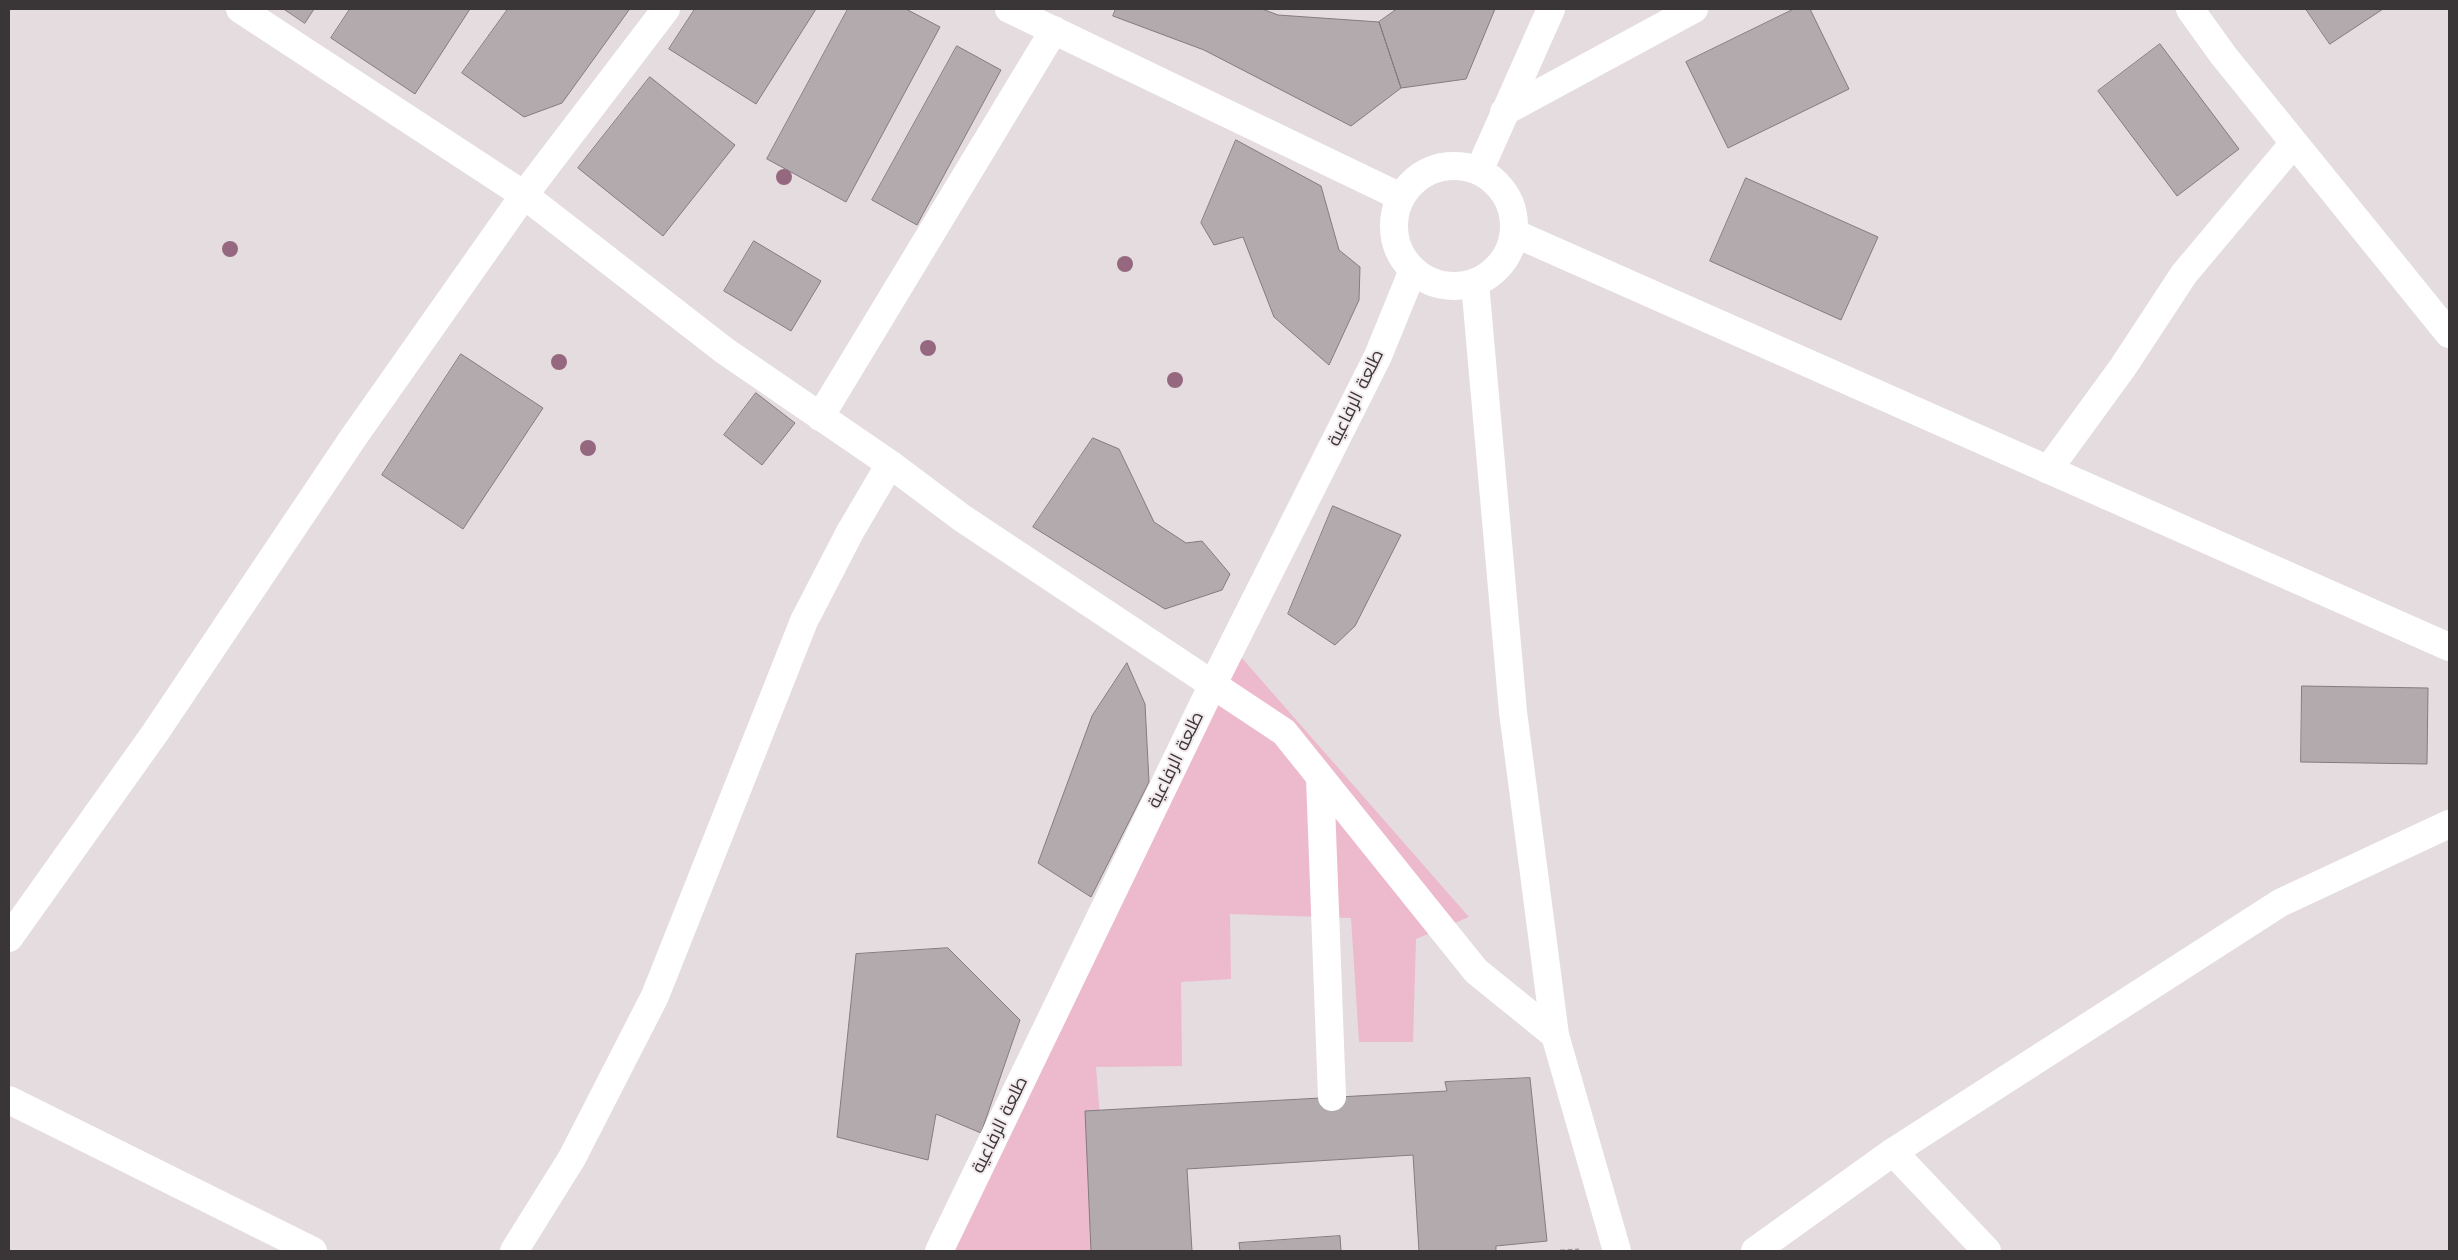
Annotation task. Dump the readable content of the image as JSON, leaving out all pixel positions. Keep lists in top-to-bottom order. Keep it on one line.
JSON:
{"streets":{"street":["طلعة الرفاعية"]}}
